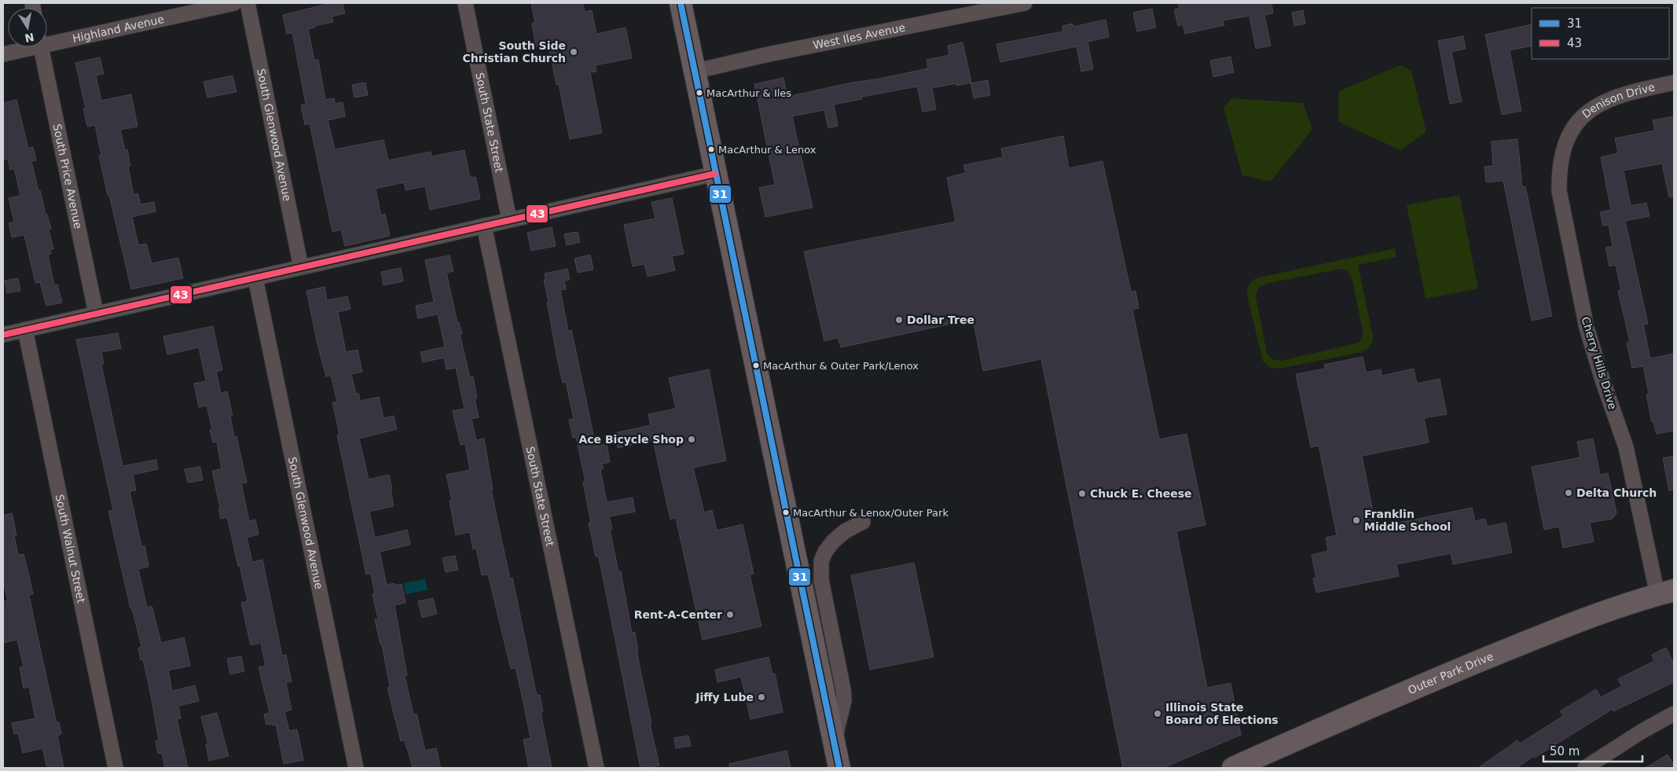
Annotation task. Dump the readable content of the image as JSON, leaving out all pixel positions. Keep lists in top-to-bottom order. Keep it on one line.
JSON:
{"streets":{"main road":["Outer Park Drive"],"street":["Highland Avenue","West Iles Avenue","Denison Drive","South State Street","South Glenwood Avenue","South Price Avenue","Cherry Hills Drive","South Walnut Street"]},"crossings":[["Denison Drive","Cherry Hills Drive"],["Cherry Hills Drive","Outer Park Drive"]],"places":["South Side Christian Church","MacArthur & Iles","MacArthur & Lenox","Dollar Tree","MacArthur & Outer Park/Lenox","Ace Bicycle Shop","Delta Church","Chuck E. Cheese","MacArthur & Lenox/Outer Park","Franklin Middle School","Rent-A-Center","Jiffy Lube","Illinois State Board of Elections"],"lines":["transit line 31","transit line 43"],"legend":["31","43"],"scale_bar":"50 m","north":"bottom"}
